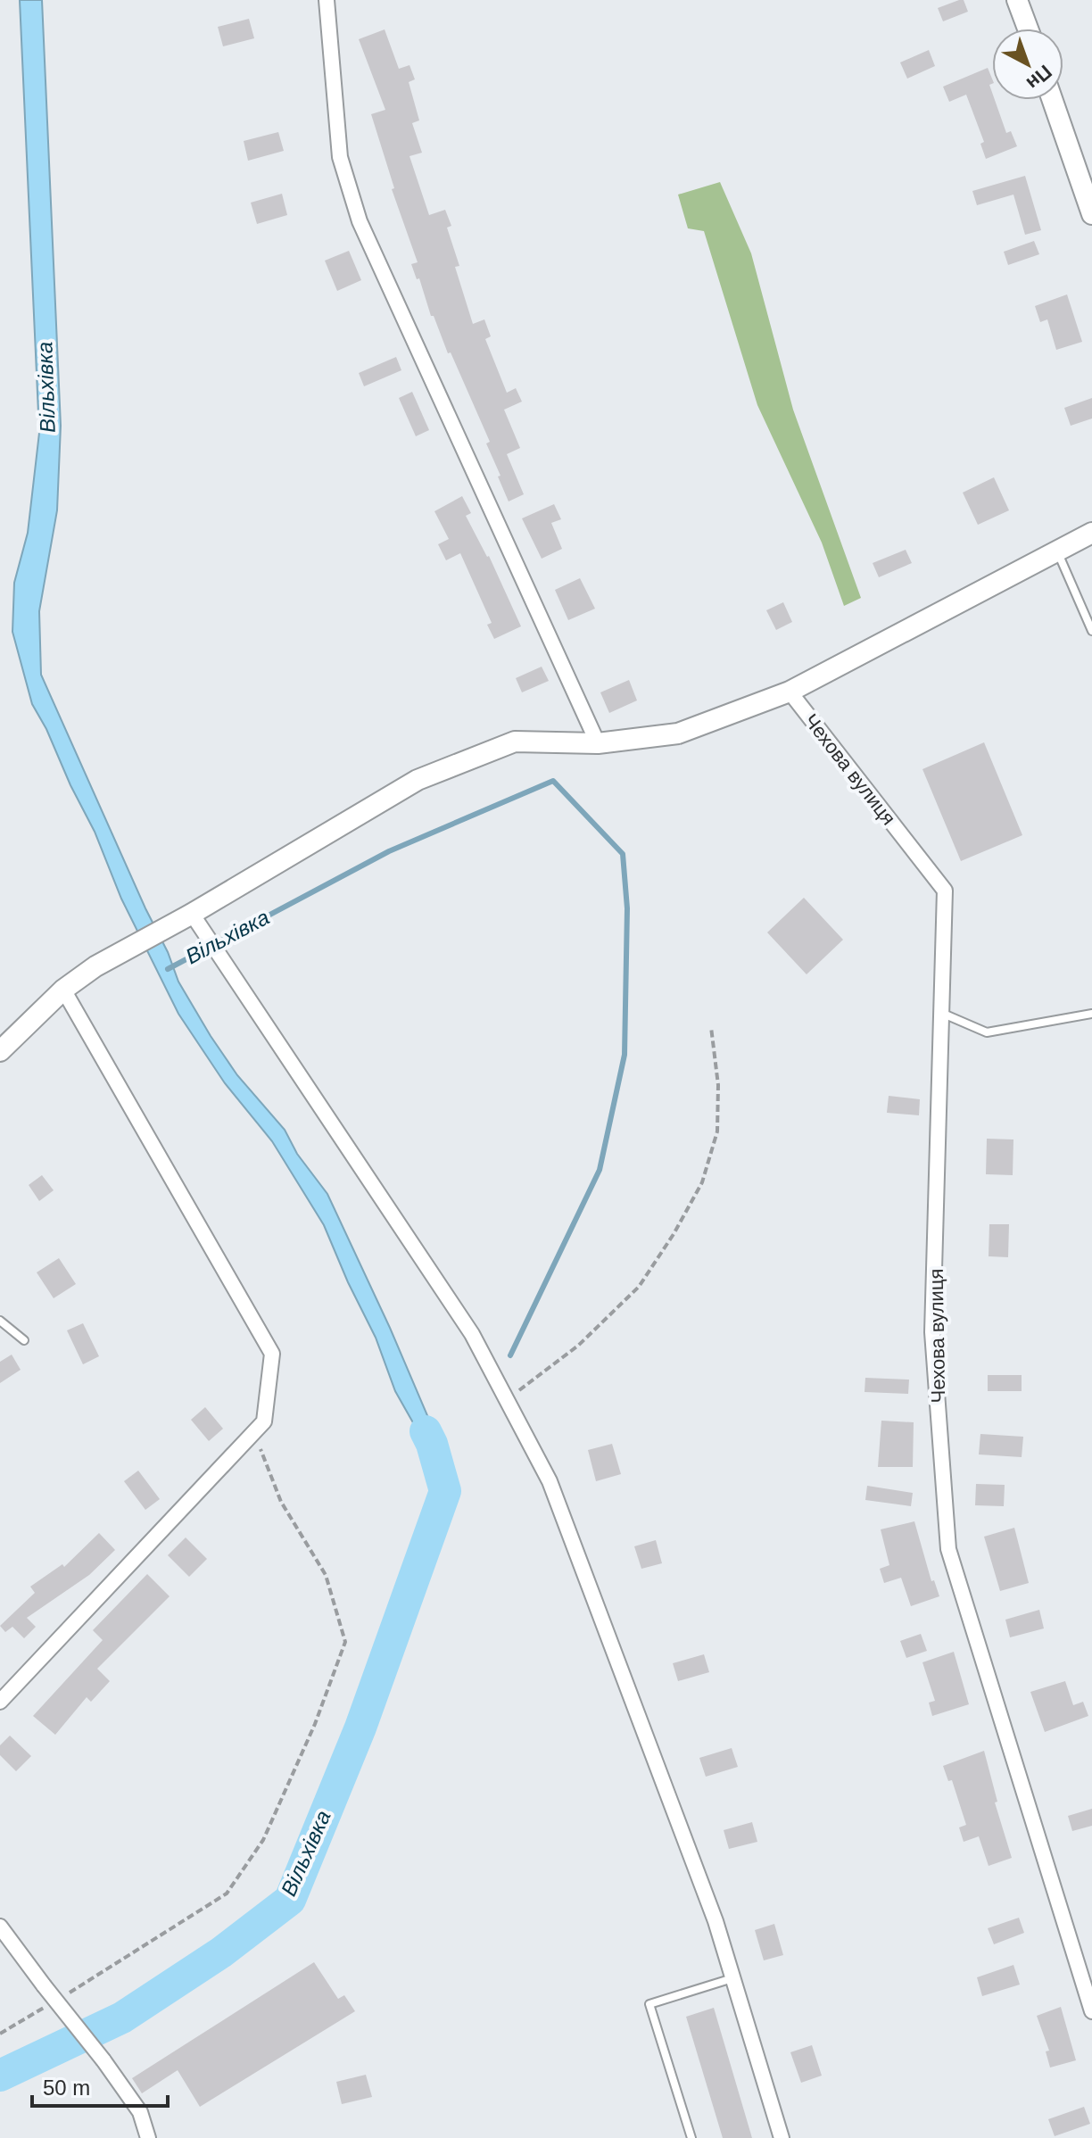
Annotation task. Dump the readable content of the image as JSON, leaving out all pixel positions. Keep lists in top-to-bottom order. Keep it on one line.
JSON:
{"streets":{"street":["Чехова вулиця"]},"water":["Вільхівка"],"scale_bar":"50 m","north":"bottom right"}
